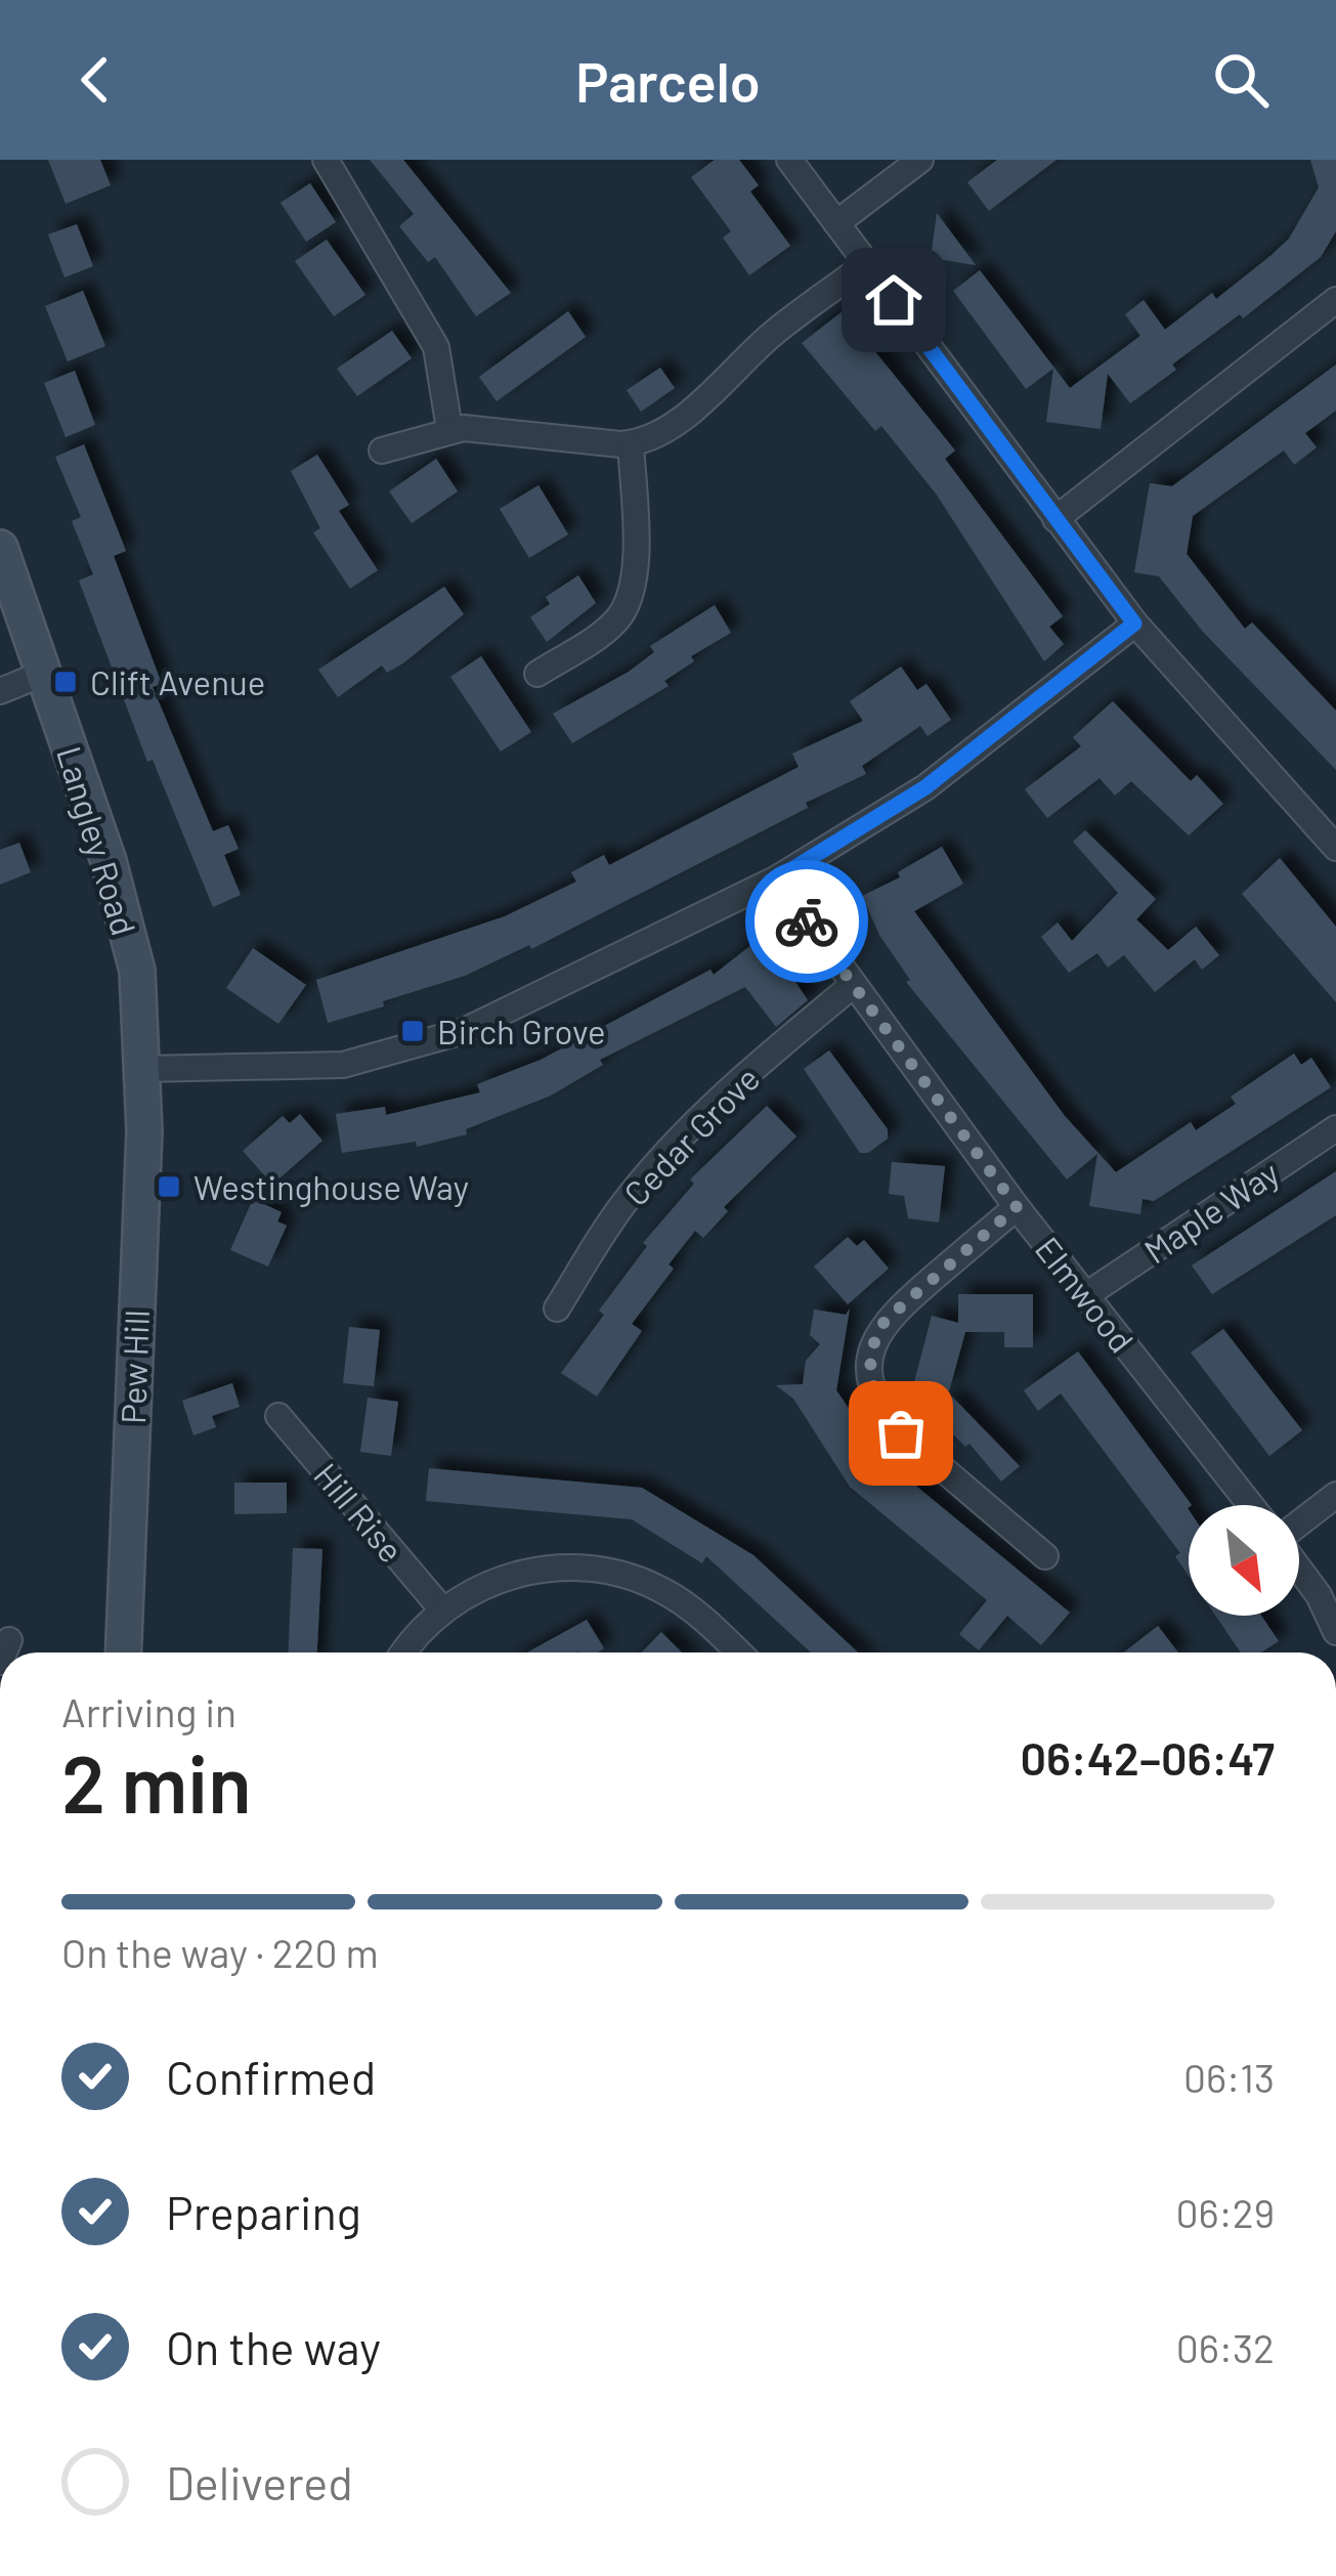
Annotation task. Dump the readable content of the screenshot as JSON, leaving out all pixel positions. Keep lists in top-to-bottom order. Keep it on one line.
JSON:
{"streets":{"main road":["Langley Road","Pew Hill"],"street":["Cedar Grove","Maple Way","Elmwood","Hill Rise"]},"crossings":[["Langley Road","Pew Hill"],["Cedar Grove","Elmwood"],["Maple Way","Elmwood"]],"places":{"transit":["Clift Avenue","Birch Grove","Westinghouse Way"]},"north":"bottom right","page":{"header":"Parcelo","heading":["2 min","Arriving in","06:42–06:47"],"bar":"On the way · 220 m","list":[["Confirmed","06:13"],["Preparing","06:29"],["On the way","06:32"],"Delivered"]}}
